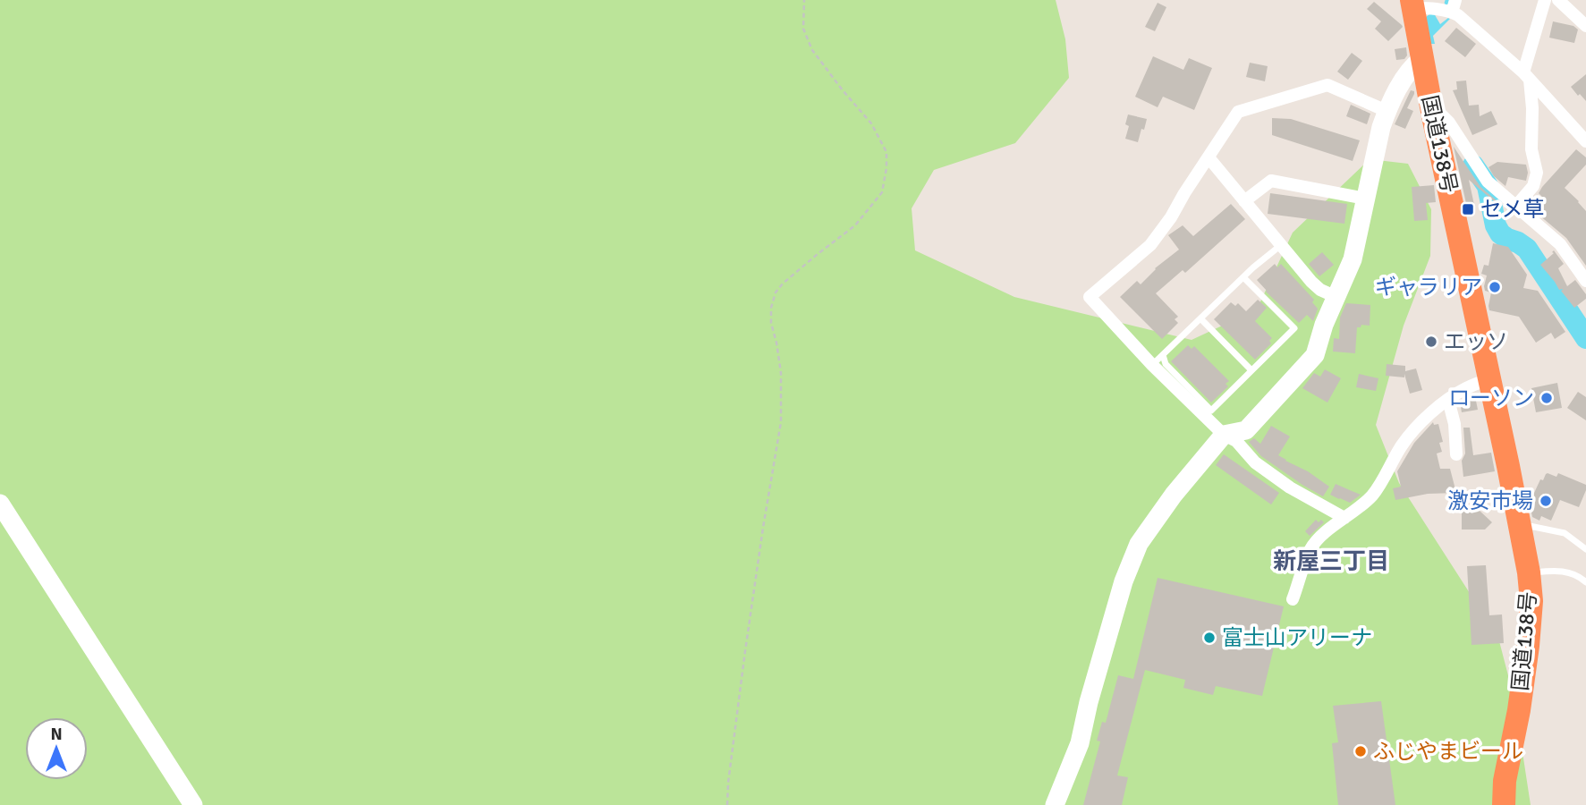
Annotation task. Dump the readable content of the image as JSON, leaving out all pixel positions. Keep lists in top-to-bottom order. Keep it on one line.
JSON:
{"streets":{"highway":["国道138号"]},"districts":["新屋三丁目"],"places":{"transit":["セメ草"],"other":["ギャラリア","エッソ","ローソン","激安市場","富士山アリーナ","ふじやまビール"]},"north":"top"}
